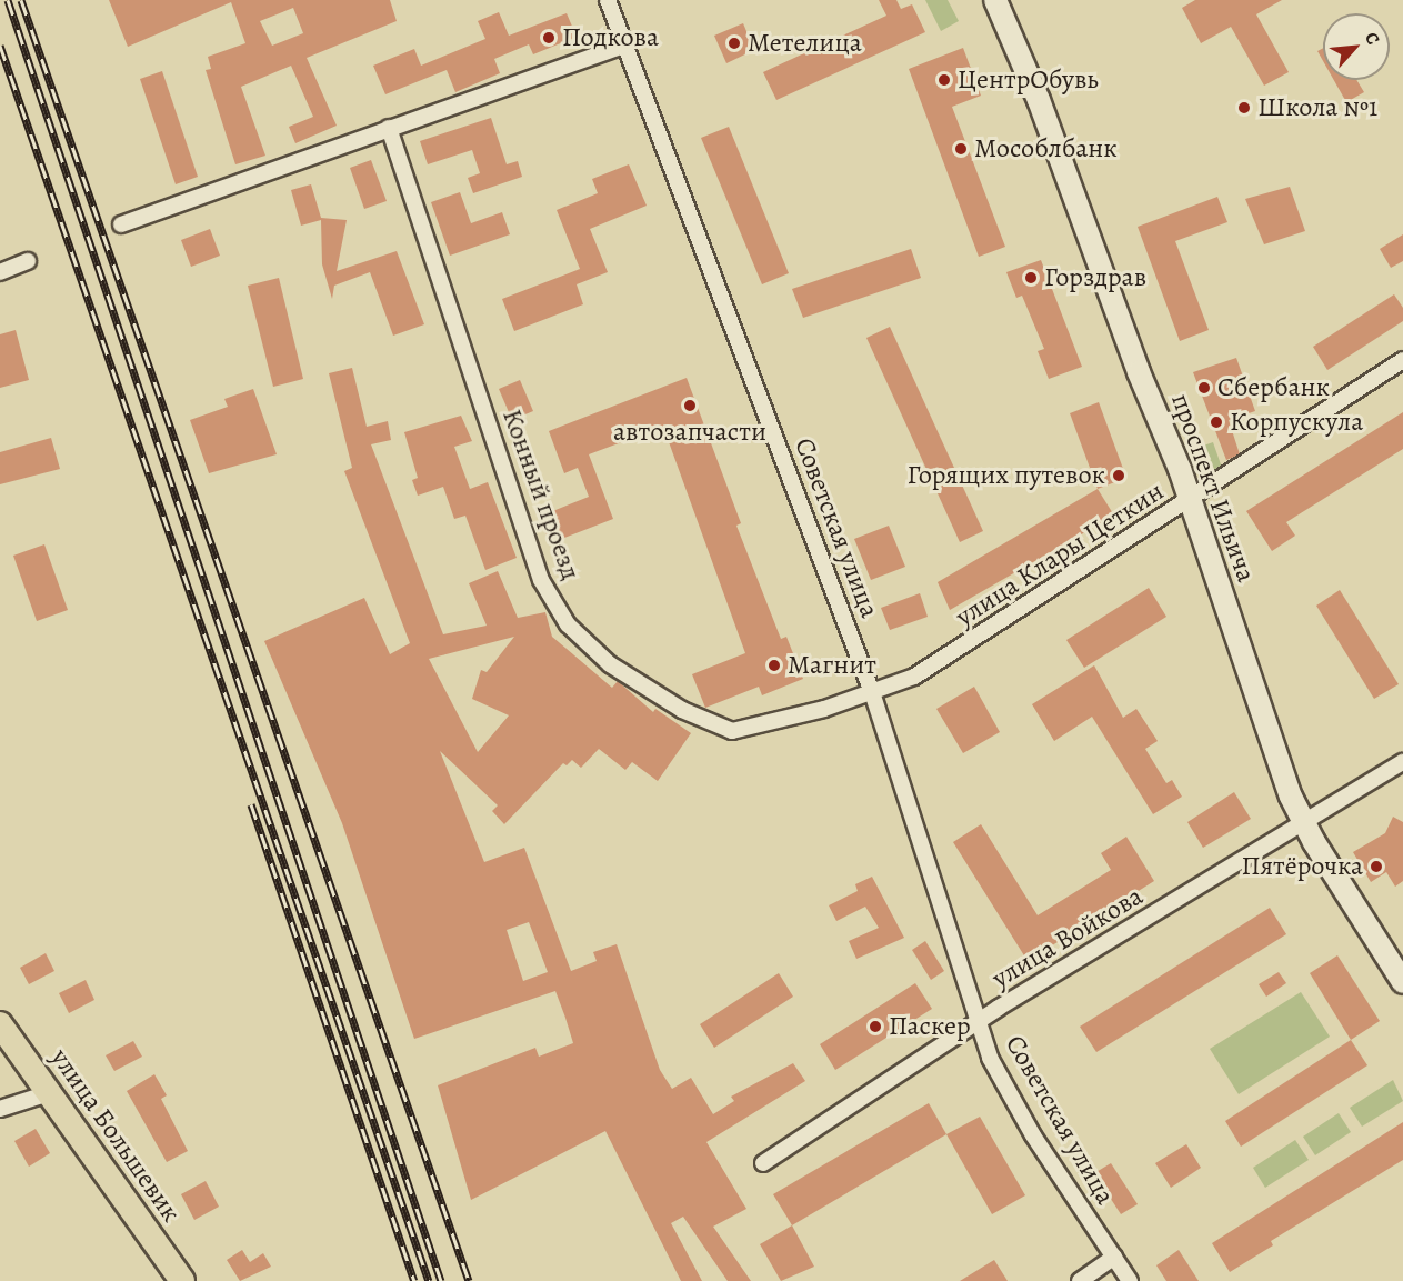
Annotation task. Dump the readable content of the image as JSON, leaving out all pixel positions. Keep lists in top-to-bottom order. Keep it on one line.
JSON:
{"streets":{"main road":["улица Большевик"],"street":["проспект Ильича","Конный проезд","Советская улица","улица Клары Цеткин","улица Войкова"]},"crossings":[["проспект Ильича","улица Клары Цеткин"],["проспект Ильича","улица Войкова"],["Конный проезд","Советская улица"],["Конный проезд","улица Клары Цеткин"],["Советская улица","улица Клары Цеткин"],["Советская улица","улица Войкова"]],"places":["Подкова","Метелица","ЦентрОбувь","Школа №1","Мособлбанк","Горздрав","Сбербанк","автозапчасти","Корпускула","Горящих путевок","Магнит","Пятёрочка","Паскер"],"north":"top right"}
